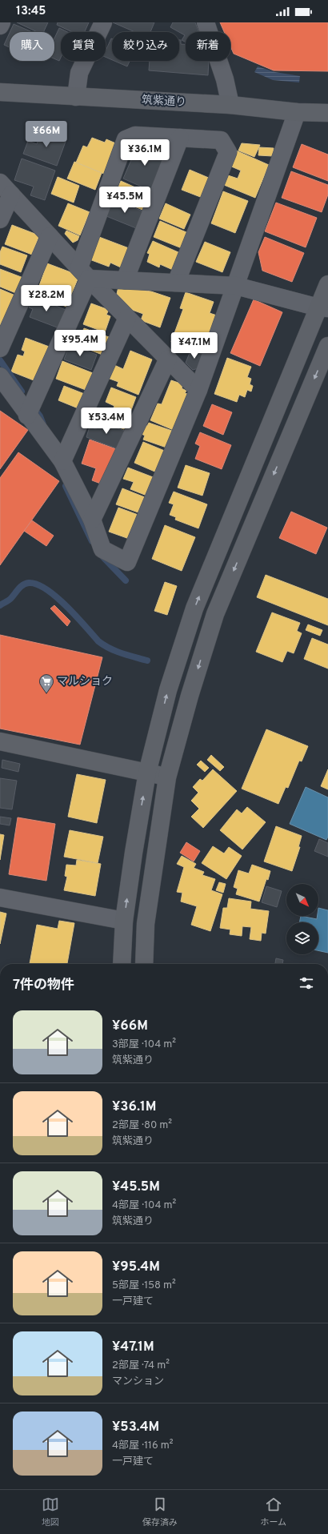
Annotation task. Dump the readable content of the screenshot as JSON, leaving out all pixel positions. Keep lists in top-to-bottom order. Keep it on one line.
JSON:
{"streets":{"street":["筑紫通り"]},"places":{"supermarket":["マルショク"]},"north":"bottom right","page":{"status":"13:45","chip":["購入","賃貸","絞り込み","新着"],"price":["¥66M","¥36.1M","¥45.5M","¥28.2M","¥95.4M","¥47.1M","¥53.4M"],"heading":"7件の物件","list":[{"name":"¥66M","note":"3部屋 · 104 m² · 筑紫通り"},{"name":"¥36.1M","note":"2部屋 · 80 m² · 筑紫通り"},{"name":"¥45.5M","note":"4部屋 · 104 m² · 筑紫通り"},{"name":"¥95.4M","note":"5部屋 · 158 m² · 一戸建て"},{"name":"¥47.1M","note":"2部屋 · 74 m² · マンション"},{"name":"¥53.4M","note":"4部屋 · 116 m² · 一戸建て"}],"tabs":["地図","保存済み","ホーム"]}}
